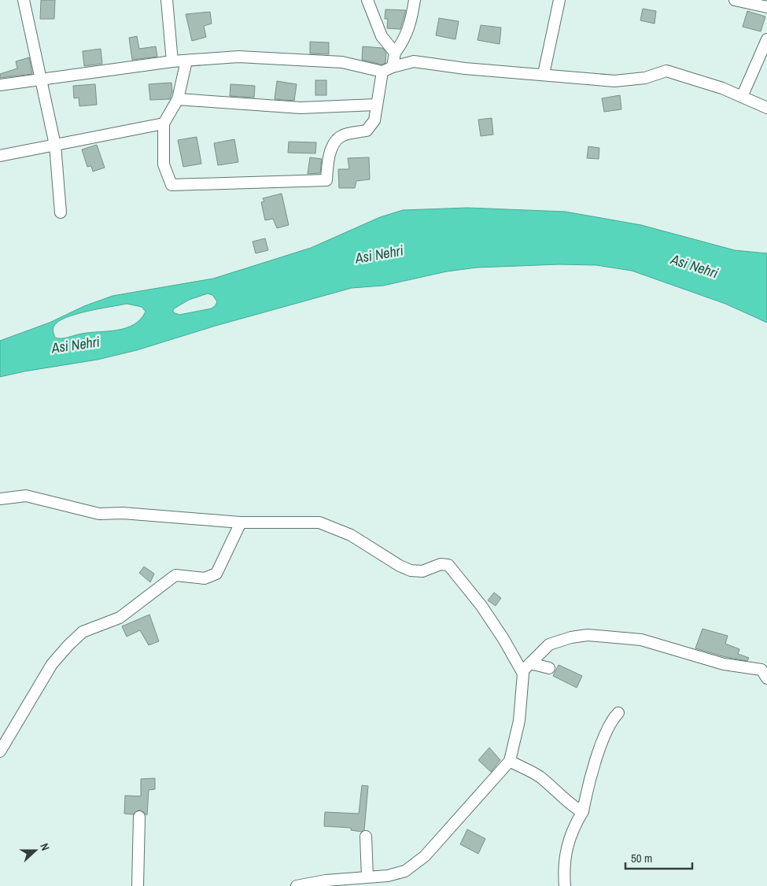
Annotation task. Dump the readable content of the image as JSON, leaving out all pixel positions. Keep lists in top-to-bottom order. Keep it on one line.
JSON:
{"water":["Asi Nehri"],"scale_bar":"50 m","north":"right"}
